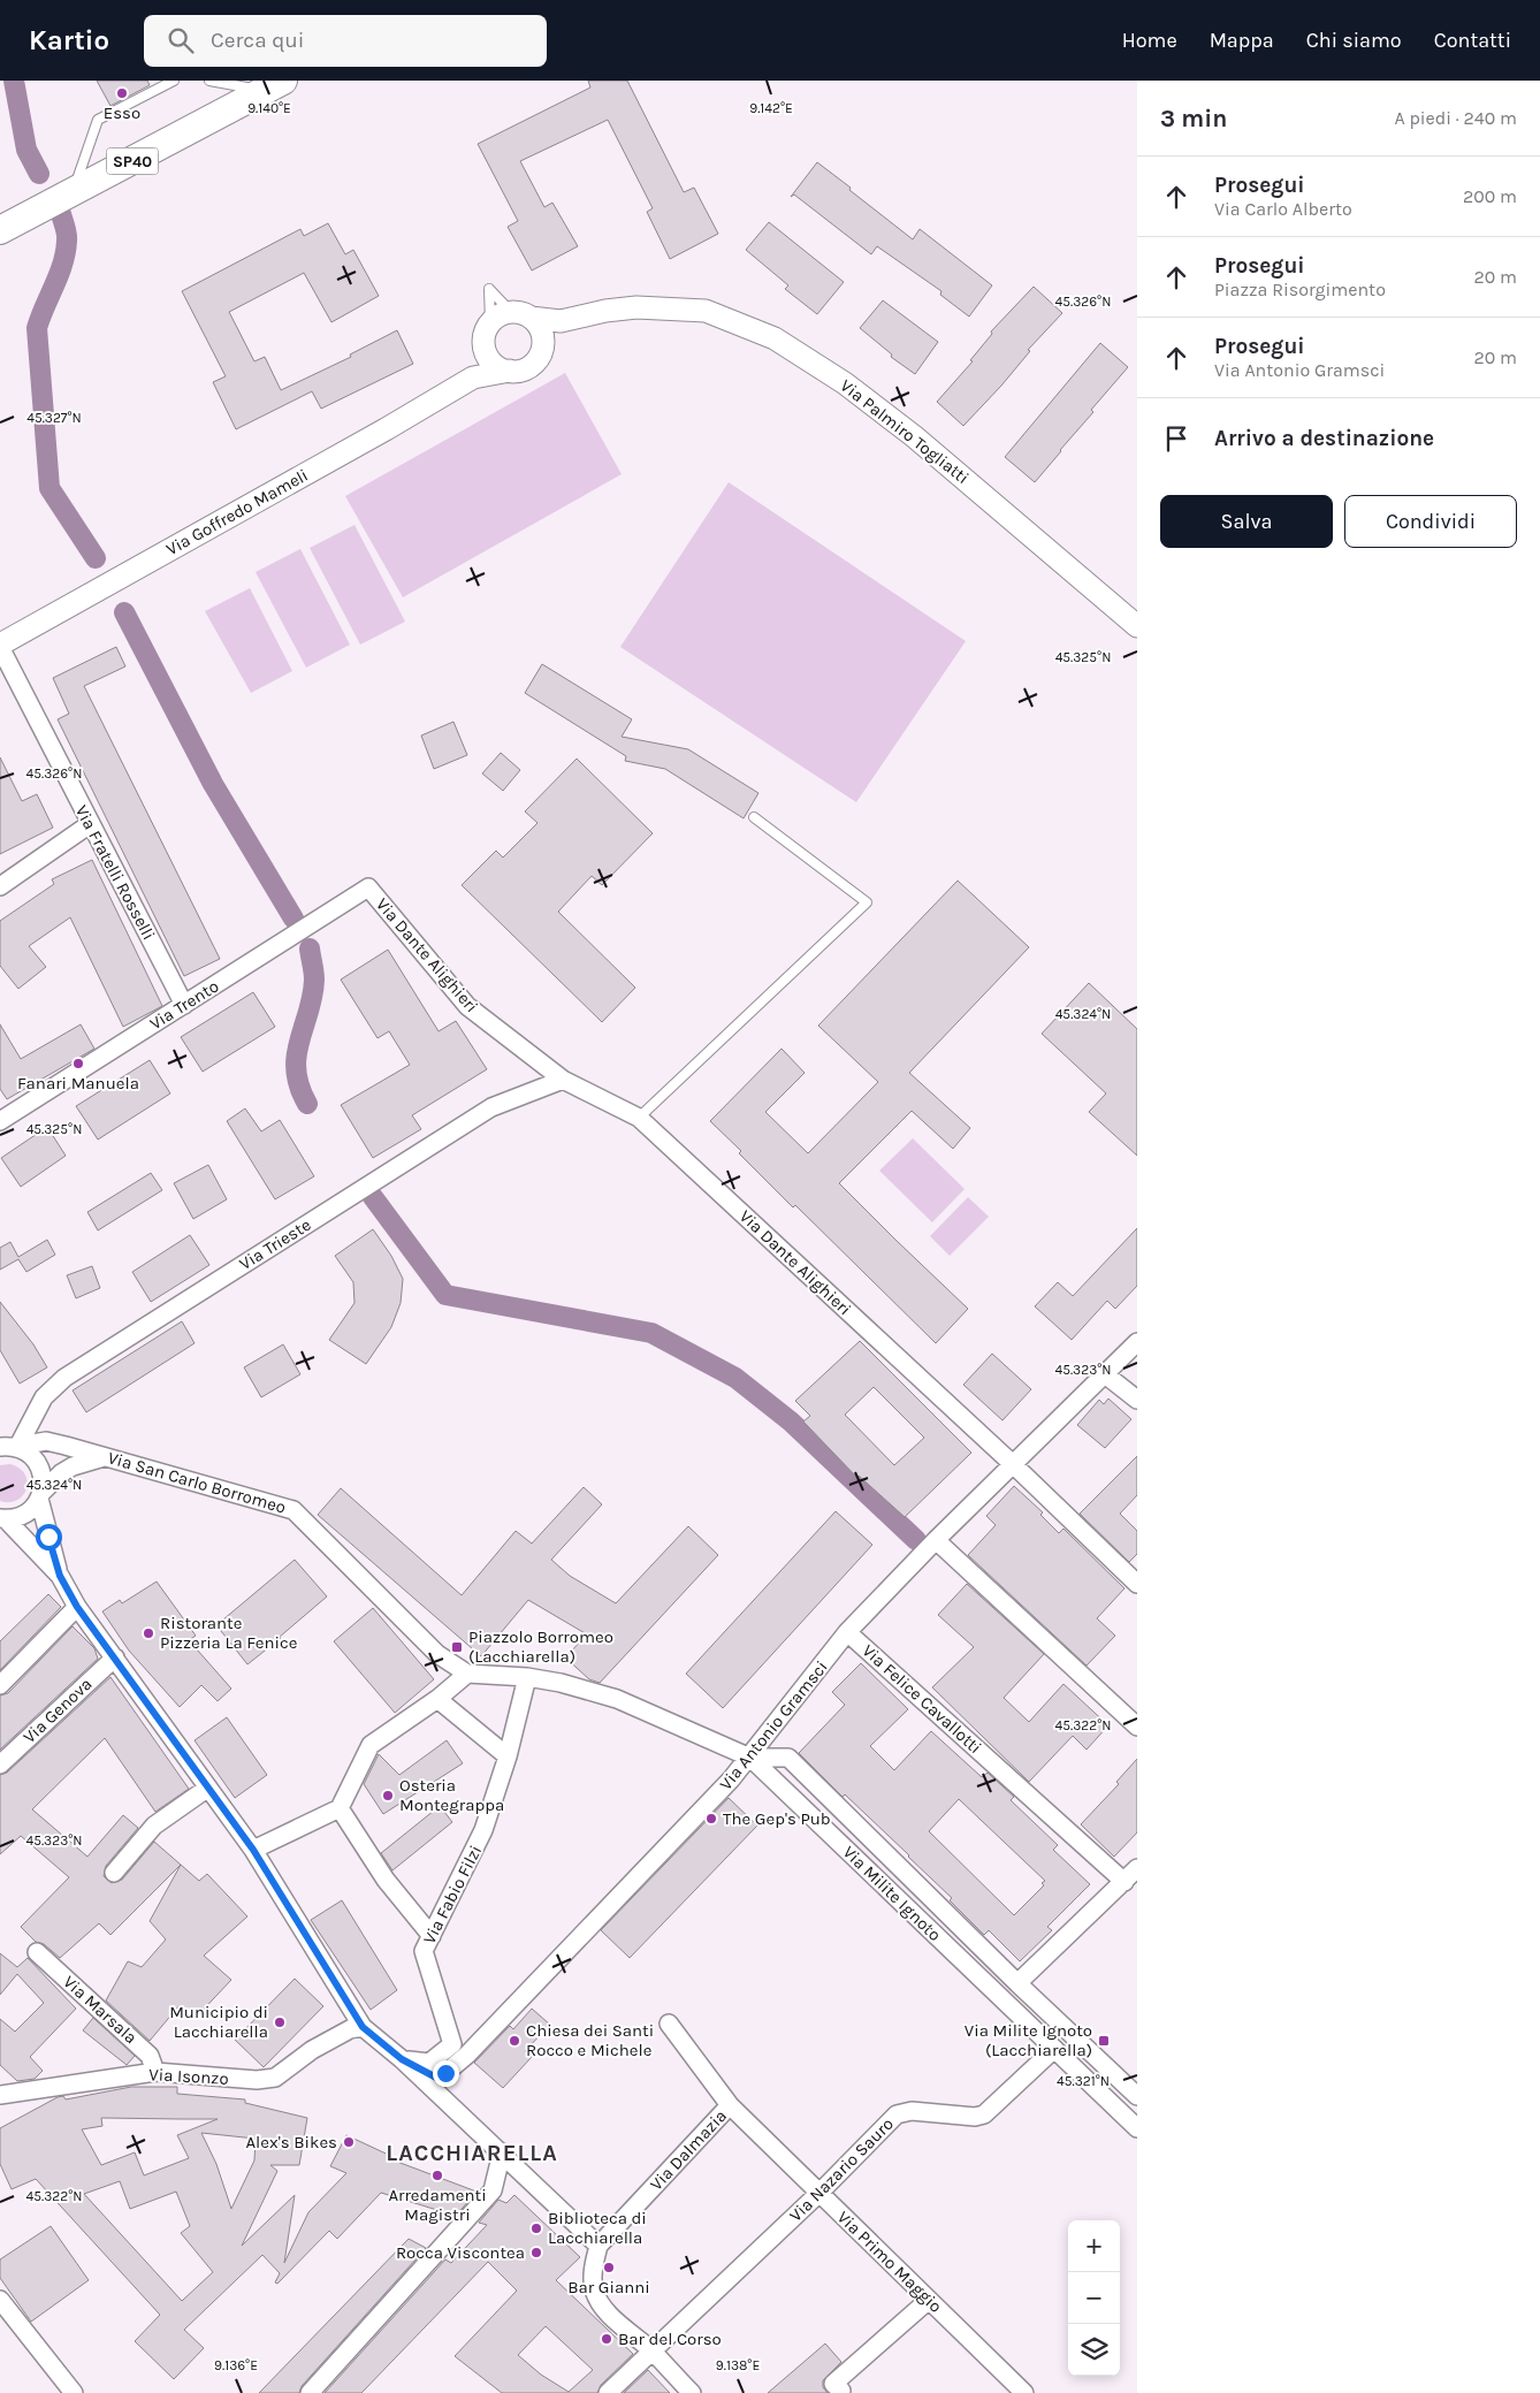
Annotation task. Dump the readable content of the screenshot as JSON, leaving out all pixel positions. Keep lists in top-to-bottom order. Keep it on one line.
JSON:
{"streets":{"main road":["SP40"],"street":["Via Palmiro Togliatti","Via Goffredo Mameli","Via Fratelli Rosselli","Via Dante Alighieri","Via Trento","Via Trieste","Via San Carlo Borromeo","Via Felice Cavallotti","Via Genova","Via Antonio Gramsci","Via Milite Ignoto","Via Fabio Filzi","Via Marsala","Via Isonzo","Via Dalmazia","Via Nazario Sauro","Via Primo Maggio"]},"crossings":[["Via Palmiro Togliatti","Via Goffredo Mameli"],["Via Goffredo Mameli","Via Fratelli Rosselli"],["Via Fratelli Rosselli","Via Trento"],["Via Dante Alighieri","Via Trento"],["Via Dante Alighieri","Via Trieste"],["Via Dante Alighieri","Via Antonio Gramsci"],["Via Trieste","Via San Carlo Borromeo"],["Via San Carlo Borromeo","Via Antonio Gramsci"],["Via San Carlo Borromeo","Via Milite Ignoto"],["Via San Carlo Borromeo","Via Fabio Filzi"],["Via Felice Cavallotti","Via Antonio Gramsci"],["Via Antonio Gramsci","Via Milite Ignoto"],["Via Antonio Gramsci","Via Fabio Filzi"],["Via Milite Ignoto","Via Nazario Sauro"],["Via Marsala","Via Isonzo"],["Via Dalmazia","Via Primo Maggio"],["Via Nazario Sauro","Via Primo Maggio"]],"districts":["LACCHIARELLA"],"places":{"other":["Esso","Fanari Manuela","Ristorante Pizzeria La Fenice","Osteria Montegrappa","The Gep's Pub","Municipio di Lacchiarella","Chiesa dei Santi Rocco e Michele","Alex's Bikes","Arredamenti Magistri","Biblioteca di Lacchiarella","Rocca Viscontea","Bar Gianni","Bar del Corso"],"transit":["Piazzolo Borromeo (Lacchiarella)","Via Milite Ignoto (Lacchiarella)"]},"page":{"header":"Kartio","search":"Cerca qui","nav":["Home","Mappa","Chi siamo","Contatti"],"heading":["3 min","A piedi · 240 m"],"list":[["Prosegui","Via Carlo Alberto","200 m"],["Prosegui","Piazza Risorgimento","20 m"],["Prosegui","Via Antonio Gramsci","20 m"],"Arrivo a destinazione"],"buttons":["Salva","Condividi"],"map_buttons":["+","−"]},"coordinates":["9.140°E","9.142°E","45.326°N","45.327°N","45.325°N","45.324°N","45.323°N","45.322°N","45.321°N","9.136°E","9.138°E"]}
